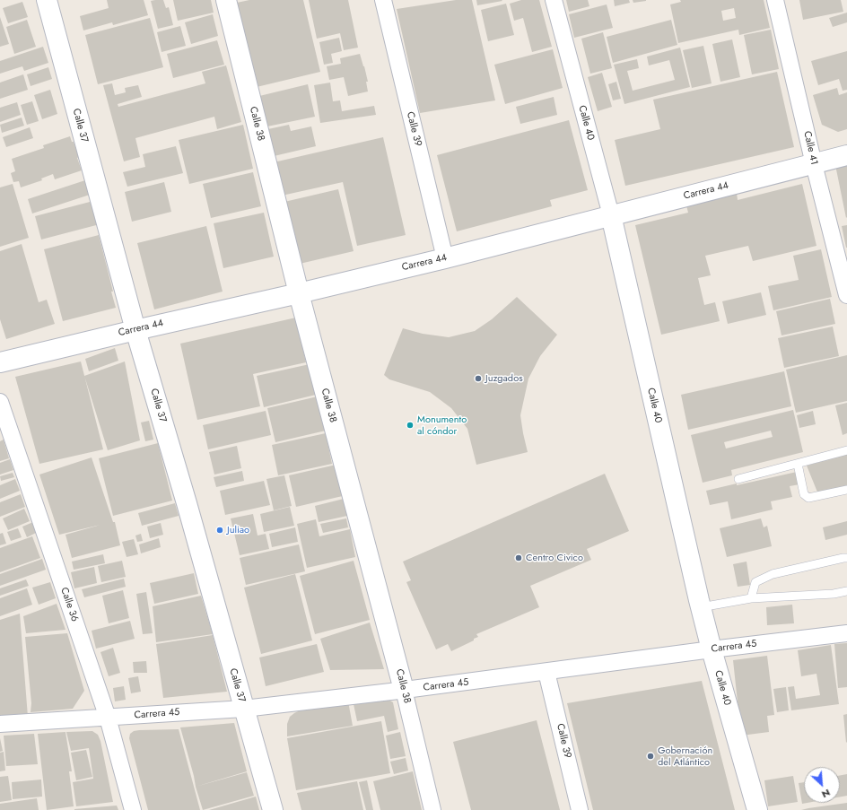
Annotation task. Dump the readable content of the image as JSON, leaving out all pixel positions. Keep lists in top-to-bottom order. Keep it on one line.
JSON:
{"streets":{"street":["Calle 40","Calle 38","Calle 37","Calle 39","Calle 41","Carrera 44","Calle 36","Carrera 45"]},"crossings":[["Calle 40","Carrera 44"],["Calle 40","Carrera 45"],["Calle 38","Carrera 44"],["Calle 38","Carrera 45"],["Calle 37","Carrera 44"],["Calle 37","Carrera 45"],["Calle 39","Carrera 44"],["Calle 39","Carrera 45"],["Calle 41","Carrera 44"],["Calle 36","Carrera 45"]],"places":["Juzgados","Monumento al cóndor","Juliao","Centro Civico","Gobernación del Atlántico"],"north":"bottom right"}
